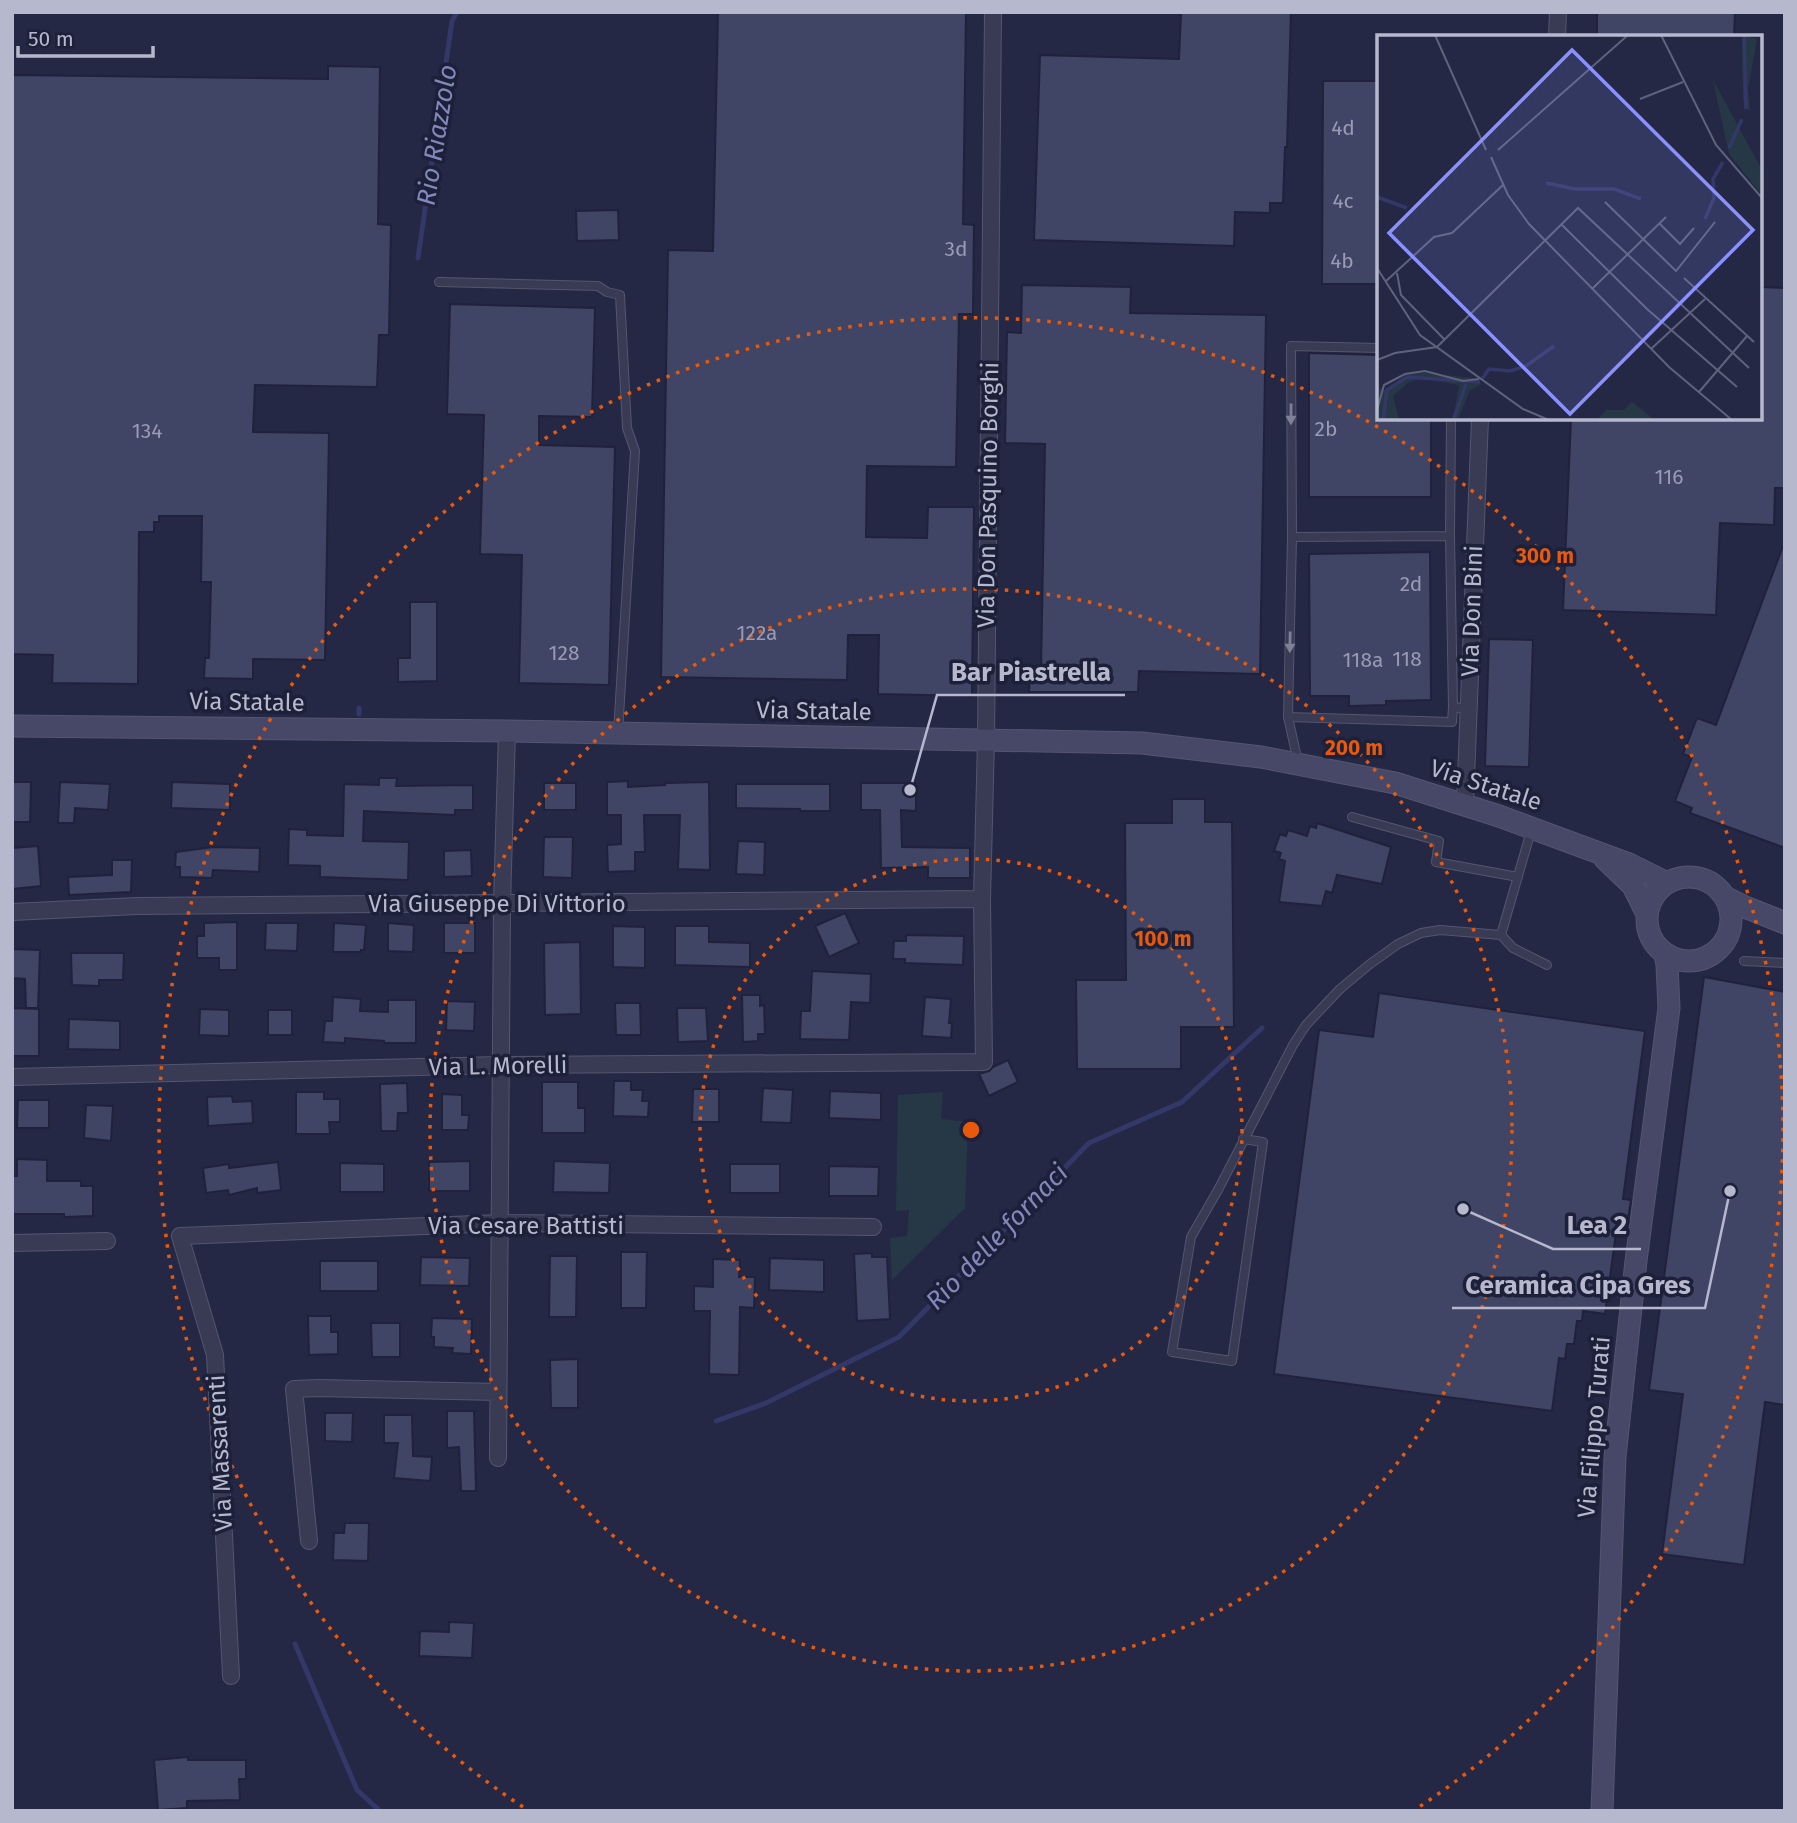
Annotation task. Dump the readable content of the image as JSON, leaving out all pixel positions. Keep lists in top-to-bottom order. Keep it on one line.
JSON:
{"streets":{"main road":["Via Statale","Via Filippo Turati"],"street":["Via Don Pasquino Borghi","Via Don Bini","Via Giuseppe Di Vittorio","Via L. Morelli","Via Cesare Battisti","Via Massarenti"]},"crossings":[["Via Don Pasquino Borghi","Via Statale"],["Via Don Pasquino Borghi","Via Giuseppe Di Vittorio"],["Via Don Pasquino Borghi","Via L. Morelli"],["Via Don Bini","Via Statale"],["Via Statale","Via Filippo Turati"],["Via Cesare Battisti","Via Massarenti"]],"water":["Rio Riazzolo","Rio delle fornaci"],"places":["Bar Piastrella","Ceramica Cipa Gres","Lea 2"],"house_numbers":["4d","4c","3d","4b","2b","134","116","2d","122a","128","118","118a"],"scale_bar":"50 m","rings":["300 m","200 m","100 m"]}
